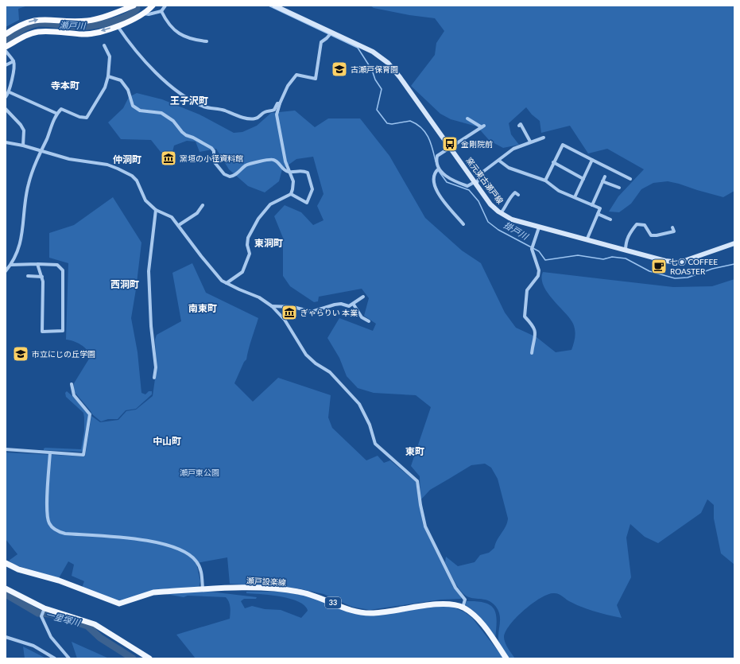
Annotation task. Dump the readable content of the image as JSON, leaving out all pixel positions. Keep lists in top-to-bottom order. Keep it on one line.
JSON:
{"streets":{"main road":["窯元東古瀬戸線","瀬戸設楽線","33"]},"districts":["寺本町","王子沢町","仲洞町","東洞町","西洞町","南東町","中山町","東町"],"water":["瀬戸川","掛戸川","一里塚川"],"parks":["瀬戸東公園"],"places":{"school or university":["古瀬戸保育園","市立にじの丘学園"],"bus stop":["金剛院前"],"museum":["窯垣の小径資料館","ぎゃらりい 本業"],"cafe":["七◯ COFFEE ROASTER"]}}
